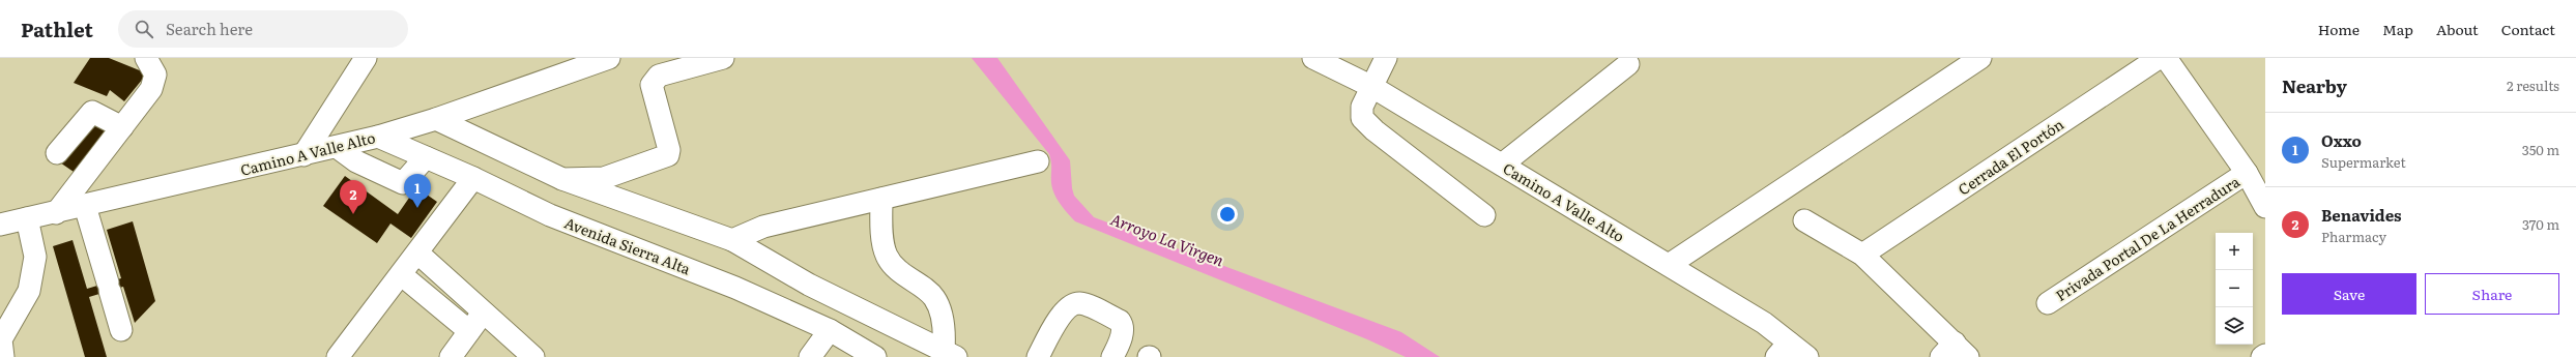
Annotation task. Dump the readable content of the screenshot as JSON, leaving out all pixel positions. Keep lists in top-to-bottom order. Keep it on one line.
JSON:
{"streets":{"street":["Camino A Valle Alto","Cerrada El Portón","Privada Portal De La Herradura","Avenida Sierra Alta"]},"crossings":[["Camino A Valle Alto","Avenida Sierra Alta"]],"water":["Arroyo La Virgen"],"page":{"header":"Pathlet","search":"Search here","nav":["Home","Map","About","Contact"],"heading":["Nearby","2 results"],"list":[{"mark":"1","name":"Oxxo","note":"Supermarket","value":"350 m"},{"mark":"2","name":"Benavides","note":"Pharmacy","value":"370 m"}],"pins":["1","2"],"map_buttons":["+","−"],"buttons":["Save","Share"]}}
